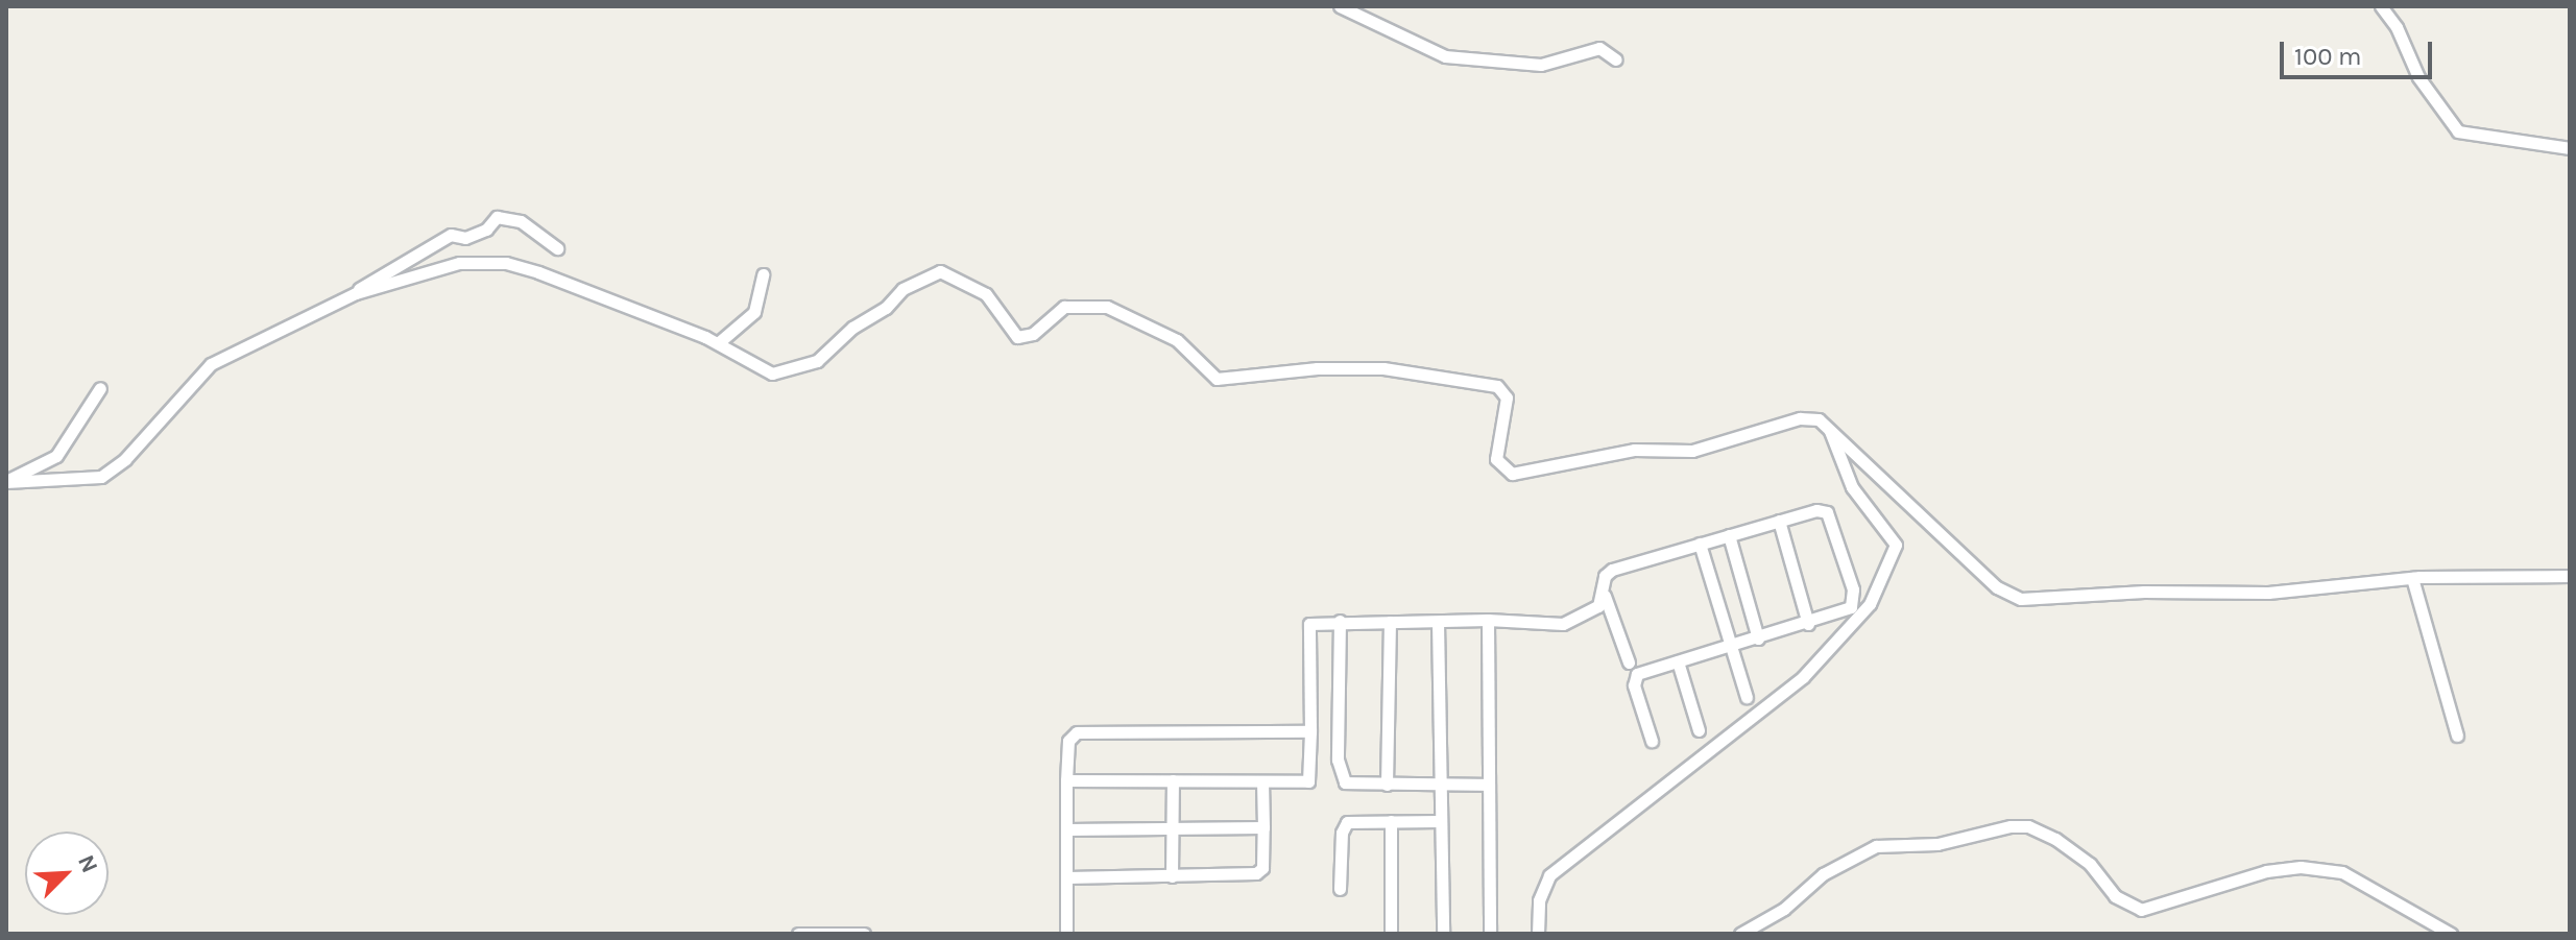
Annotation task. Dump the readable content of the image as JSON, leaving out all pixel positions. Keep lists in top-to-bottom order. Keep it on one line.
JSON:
{"scale_bar":"100 m","north":"top right"}
